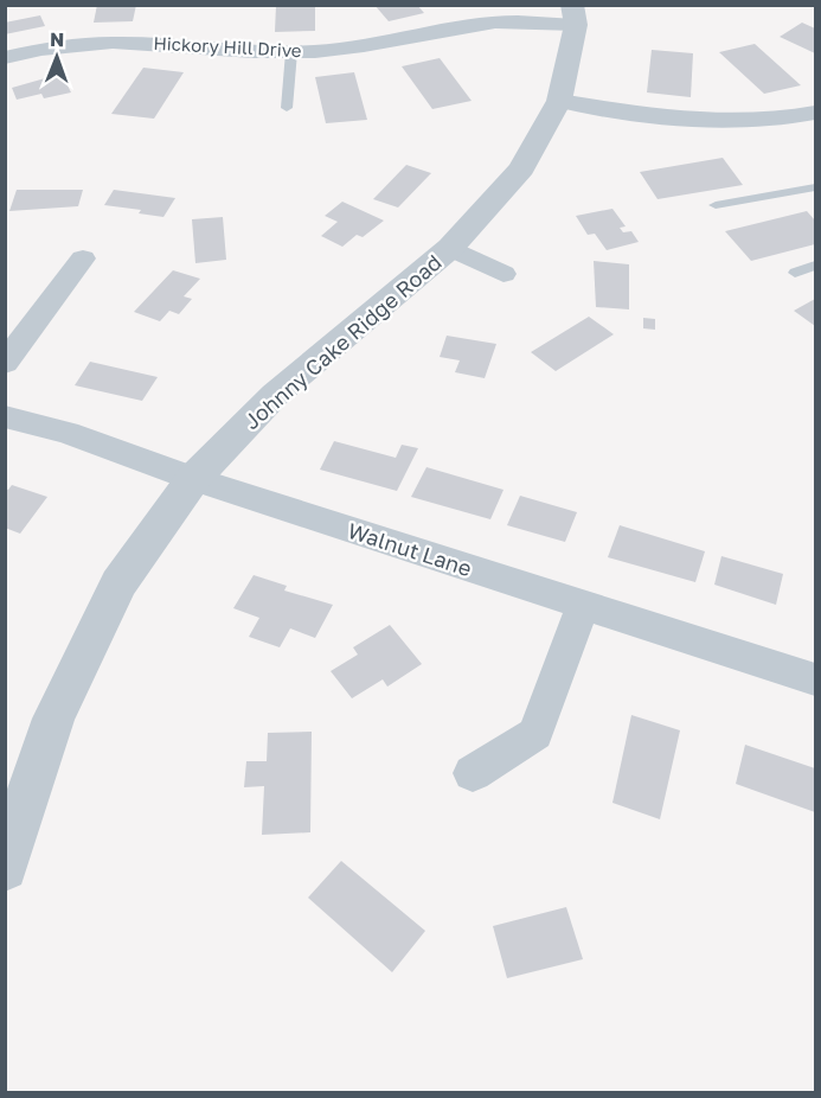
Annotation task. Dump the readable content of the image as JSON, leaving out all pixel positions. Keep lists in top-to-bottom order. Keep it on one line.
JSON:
{"streets":{"street":["Hickory Hill Drive","Johnny Cake Ridge Road","Walnut Lane"]},"crossings":[["Hickory Hill Drive","Johnny Cake Ridge Road"],["Johnny Cake Ridge Road","Walnut Lane"]],"north":"top"}
